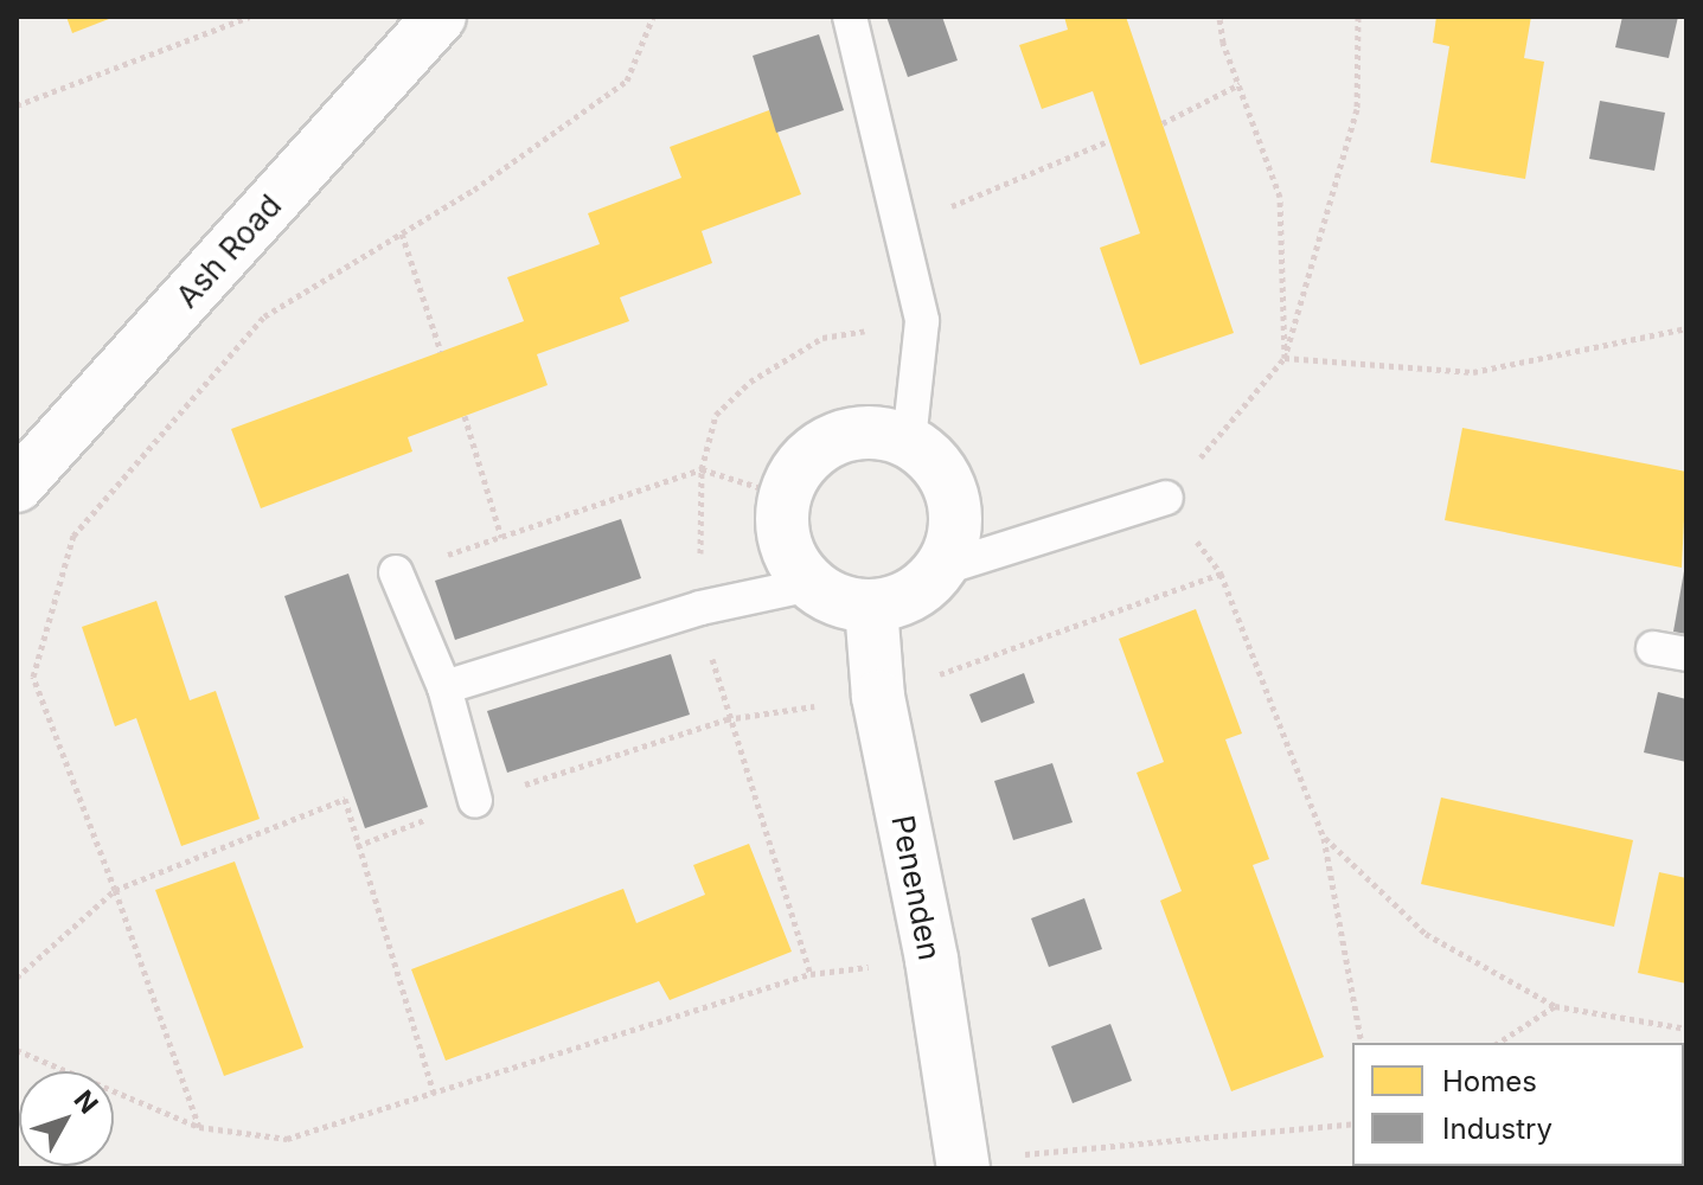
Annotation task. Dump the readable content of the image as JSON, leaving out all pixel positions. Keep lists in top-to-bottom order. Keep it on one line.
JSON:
{"streets":{"street":["Ash Road","Penenden"]},"legend":["Homes","Industry"],"north":"top right"}
